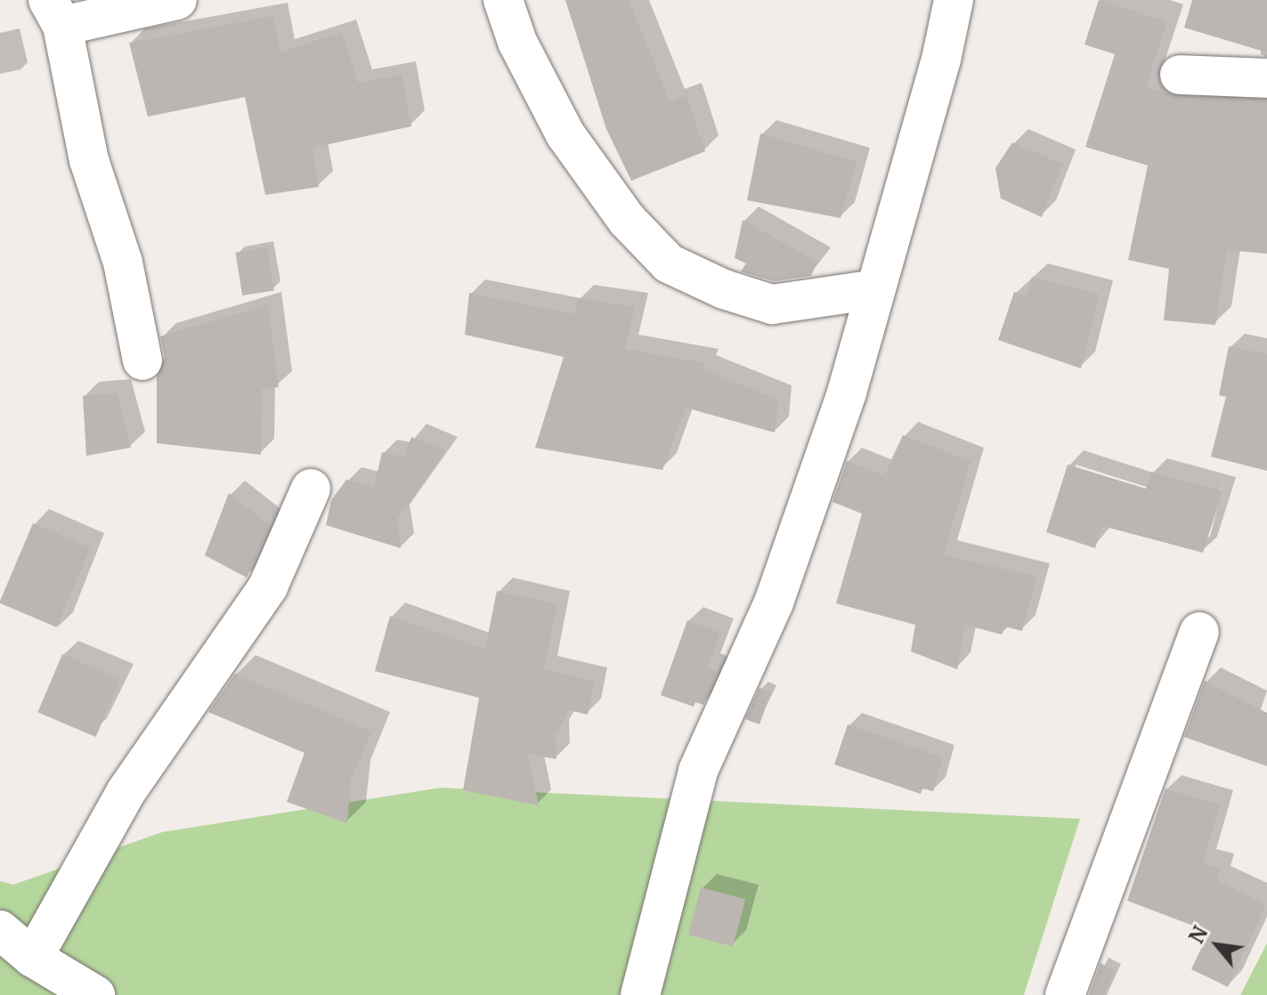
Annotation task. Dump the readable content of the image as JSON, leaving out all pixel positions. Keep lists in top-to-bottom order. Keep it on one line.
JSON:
{"north":"top left"}
